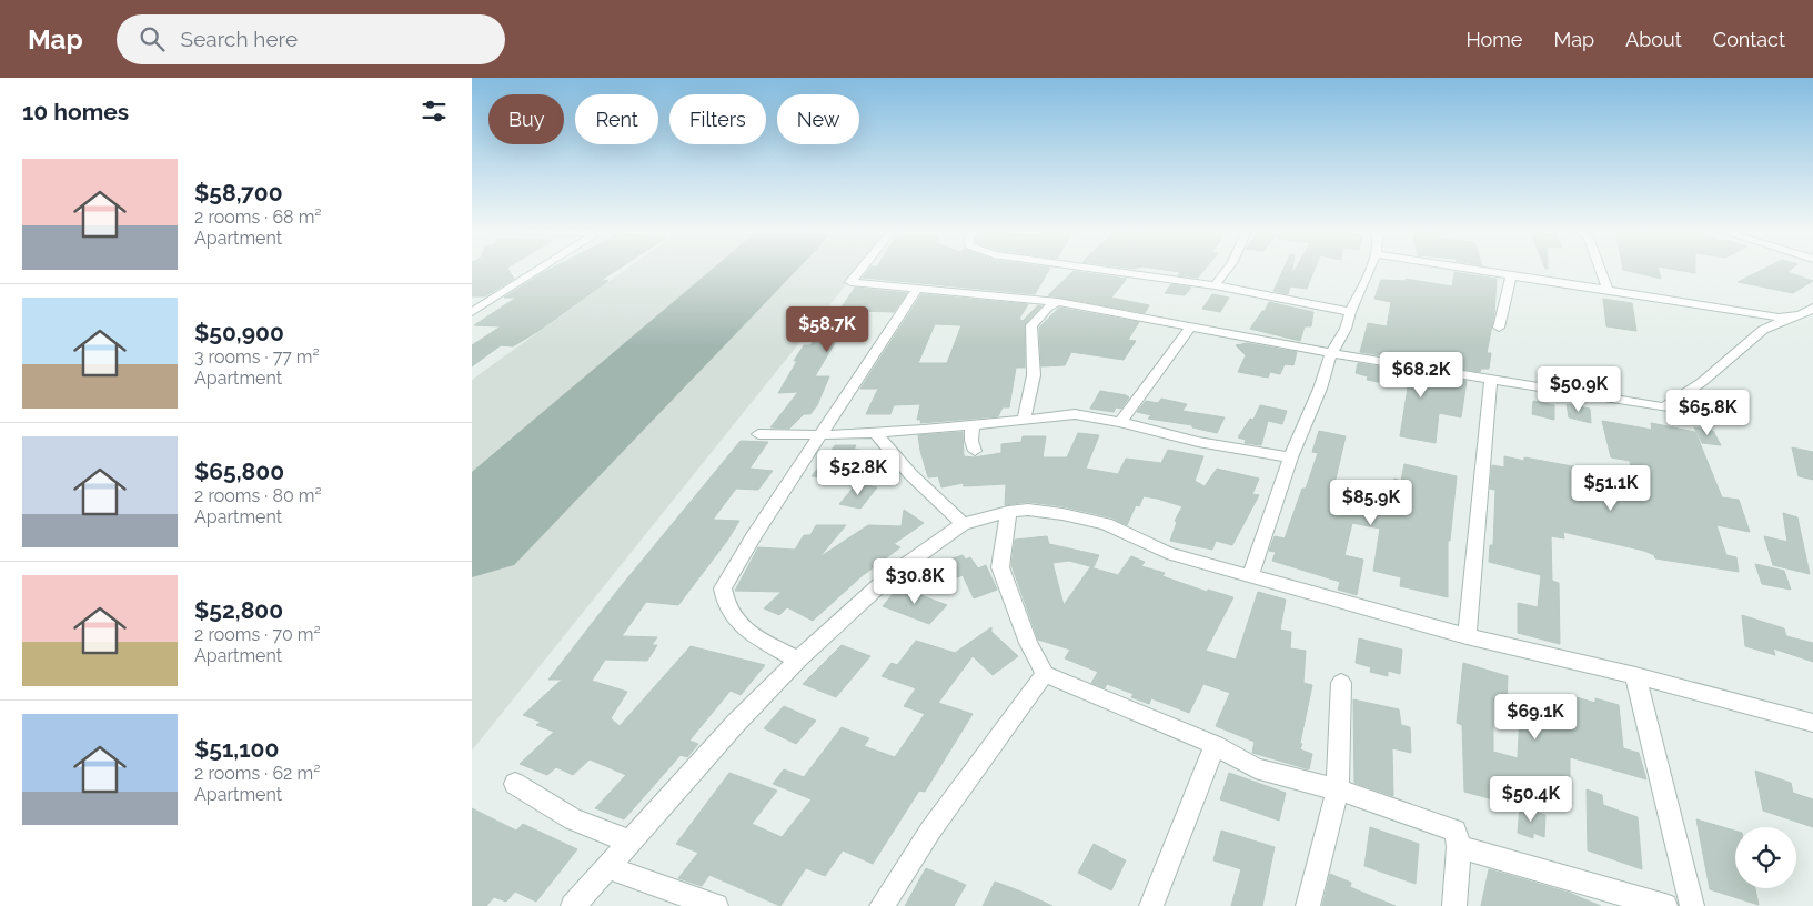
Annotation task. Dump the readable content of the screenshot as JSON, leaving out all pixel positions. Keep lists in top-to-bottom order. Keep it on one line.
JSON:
{"page":{"header":"Map","search":"Search here","nav":["Home","Map","About","Contact"],"heading":"10 homes","chip":["Buy","Rent","Filters","New"],"list":[{"name":"$58,700","note":"2 rooms · 68 m² · Apartment"},{"name":"$50,900","note":"3 rooms · 77 m² · Apartment"},{"name":"$65,800","note":"2 rooms · 80 m² · Apartment"},{"name":"$52,800","note":"2 rooms · 70 m² · Apartment"},{"name":"$51,100","note":"2 rooms · 62 m² · Apartment"}],"price":["$58.7K","$68.2K","$50.9K","$65.8K","$52.8K","$51.1K","$85.9K","$30.8K","$69.1K","$50.4K"]}}
